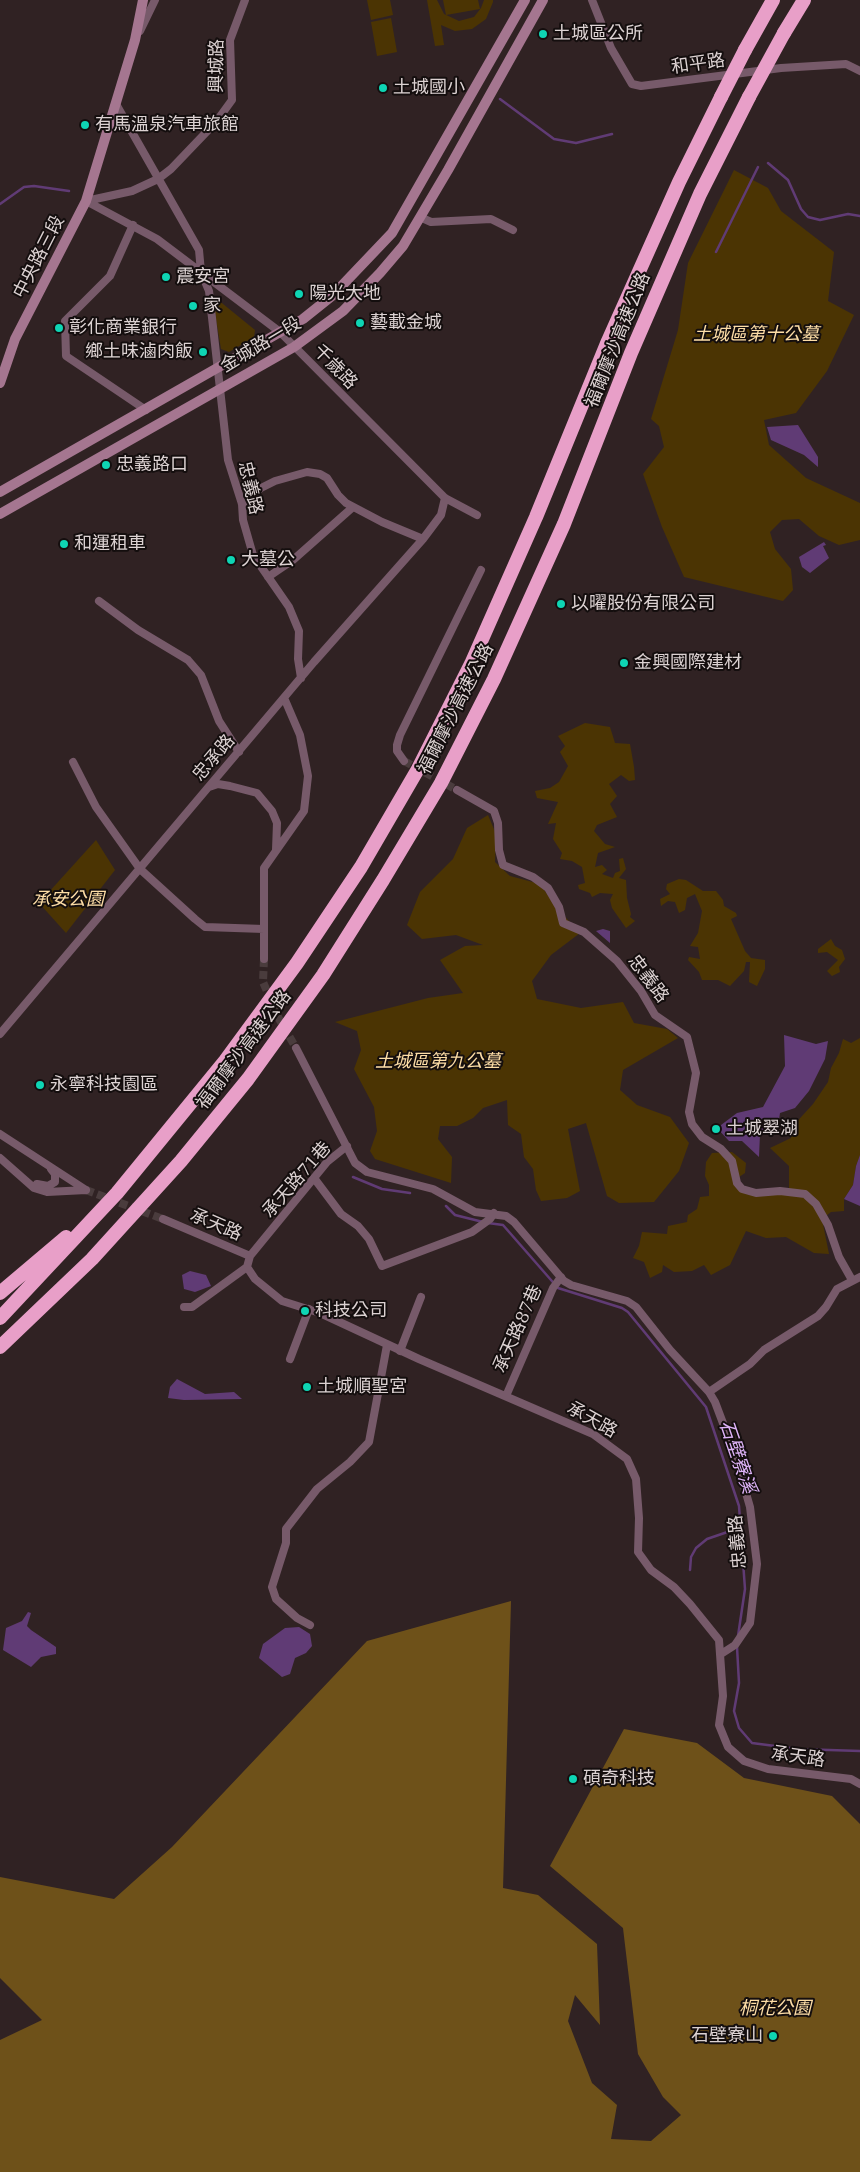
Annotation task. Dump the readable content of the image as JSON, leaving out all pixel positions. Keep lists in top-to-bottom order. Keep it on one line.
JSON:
{"streets":{"highway":["福爾摩沙高速公路"],"main road":["中央路三段","金城路一段"],"street":["和平路","興城路","千歲路","忠義路","忠承路","承天路71巷","承天路","承天路87巷"]},"crossings":[["興城路","中央路三段"],["興城路","千歲路"],["興城路","忠義路"],["中央路三段","千歲路"],["中央路三段","忠義路"],["金城路一段","千歲路"],["金城路一段","忠義路"],["千歲路","忠義路"],["千歲路","忠承路"],["忠義路","忠承路"],["忠義路","承天路71巷"],["忠義路","承天路"],["忠義路","承天路87巷"],["承天路71巷","承天路"],["承天路","承天路87巷"]],"water":["石壁寮溪"],"parks":["土城區第十公墓","承安公園","土城區第九公墓","桐花公園"],"places":["土城區公所","土城國小","有馬溫泉汽車旅館","震安宮","陽光大地","家","藝載金城","彰化商業銀行","鄉土味滷肉飯","忠義路口","和運租車","大墓公","以曜股份有限公司","金興國際建材","永寧科技園區","土城翠湖","科技公司","土城順聖宮","碩奇科技","石壁寮山"]}
